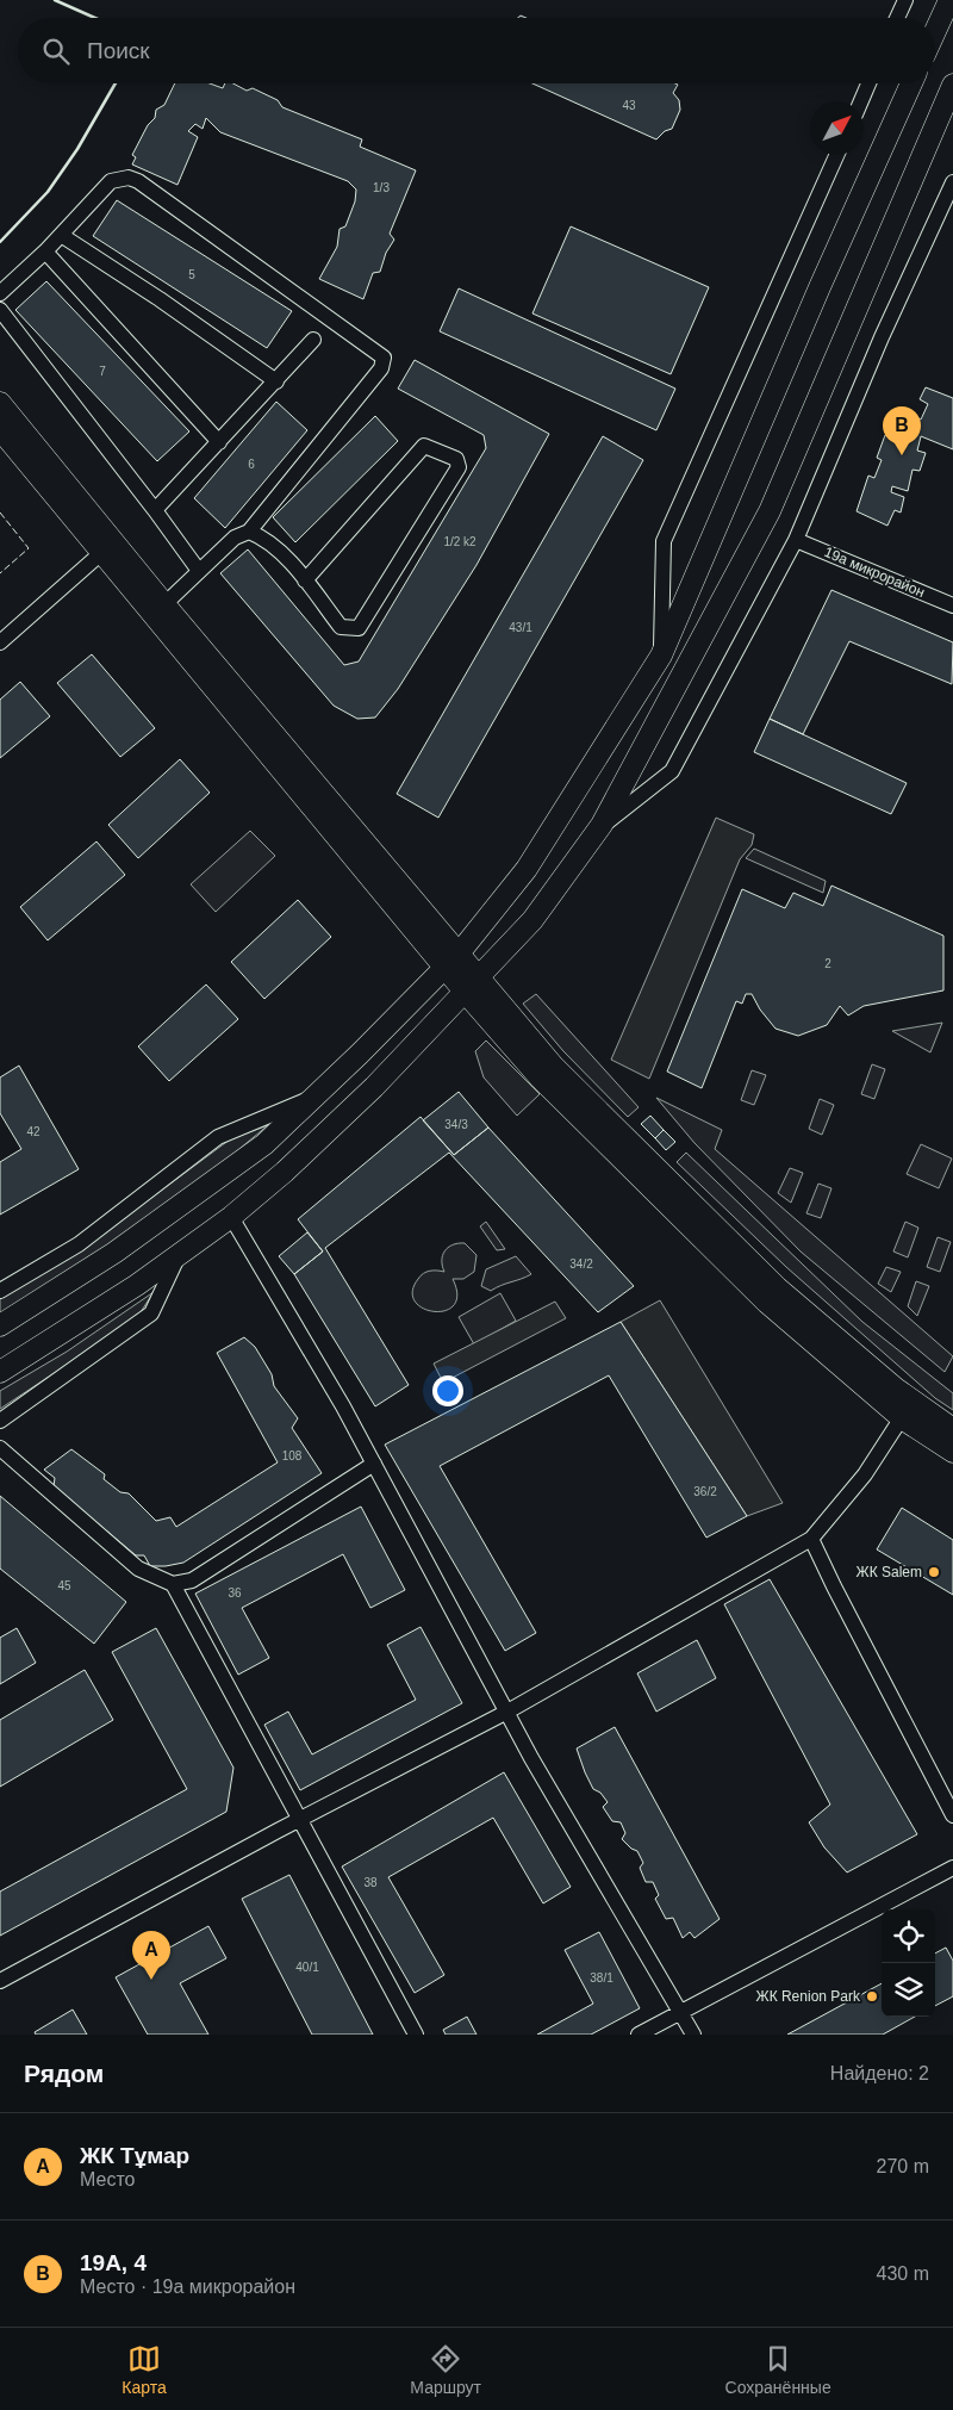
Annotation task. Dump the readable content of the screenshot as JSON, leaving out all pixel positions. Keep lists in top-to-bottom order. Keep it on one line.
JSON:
{"streets":{"street":["19а микрорайон"]},"places":["ЖК Salem","ЖК Renion Park"],"house_numbers":["43","1/3","5","7","6","1/2 k2","43/1","2","34/3","42","34/2","108","36/2","45","36","38","40/1","38/1"],"north":"top right","page":{"search":"Поиск","pins":["B","A"],"heading":["Рядом","Найдено: 2"],"list":[{"mark":"A","name":"ЖК Тұмар","note":"Место","value":"270 m"},{"mark":"B","name":"19А, 4","note":"Место · 19а микрорайон","value":"430 m"}],"nav":["Карта","Маршрут","Сохранённые"]}}
